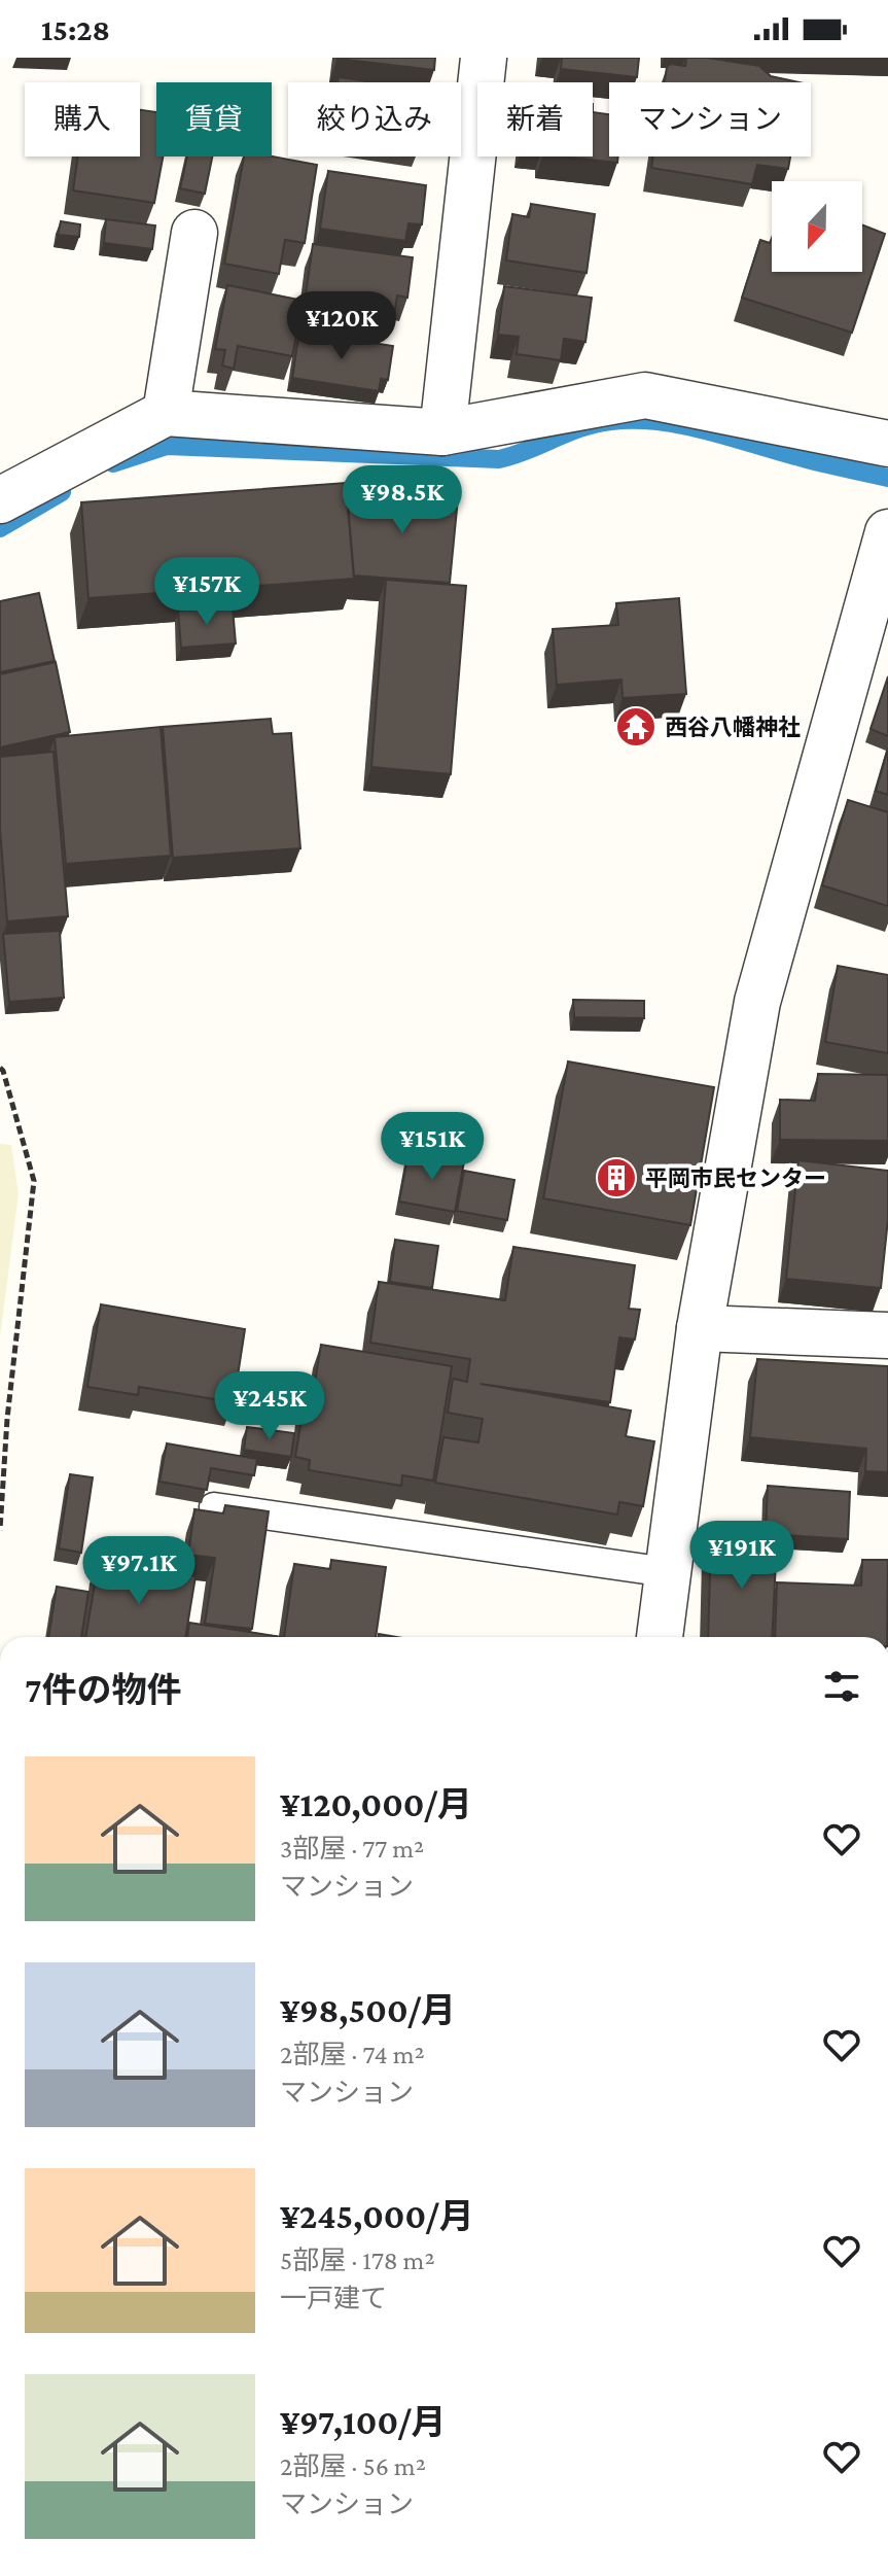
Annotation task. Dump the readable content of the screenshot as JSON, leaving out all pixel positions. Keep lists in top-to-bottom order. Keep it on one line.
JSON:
{"places":{"temple":["西谷八幡神社"],"building":["平岡市民センター"]},"north":"bottom","page":{"status":"15:28","chip":["購入","賃貸","絞り込み","新着","マンション"],"price":["¥120K","¥98.5K","¥157K","¥151K","¥245K","¥191K","¥97.1K"],"heading":"7件の物件","list":[{"name":"¥120,000/月","note":"3部屋 · 77 m² · マンション"},{"name":"¥98,500/月","note":"2部屋 · 74 m² · マンション"},{"name":"¥245,000/月","note":"5部屋 · 178 m² · 一戸建て"},{"name":"¥97,100/月","note":"2部屋 · 56 m² · マンション"}]}}
